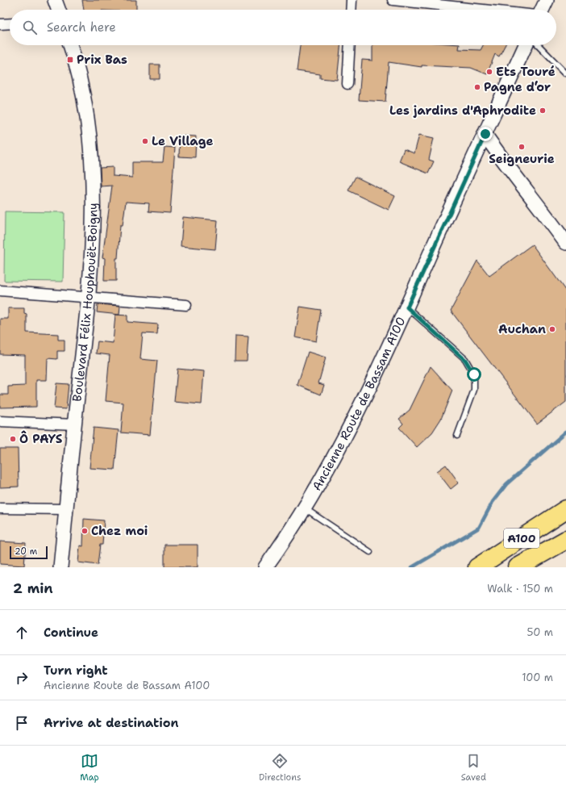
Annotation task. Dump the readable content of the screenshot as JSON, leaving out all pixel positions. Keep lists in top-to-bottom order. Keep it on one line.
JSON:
{"streets":{"highway":["A100"],"street":["Boulevard Félix Houphouët-Boigny","Ancienne Route de Bassam A100"]},"places":{"transit":["Prix Bas"],"other":["Ets Touré","Pagne d‘or","Les jardins d'Aphrodite","Le Village","Seigneurie","Auchan","Ô PAYS","Chez moi"]},"scale_bar":"20 m","page":{"search":"Search here","scale":"20 m","heading":["2 min","Walk · 150 m"],"list":[["Continue","50 m"],["Turn right","Ancienne Route de Bassam A100","100 m"],"Arrive at destination"],"nav":["Map","Directions","Saved"]}}
